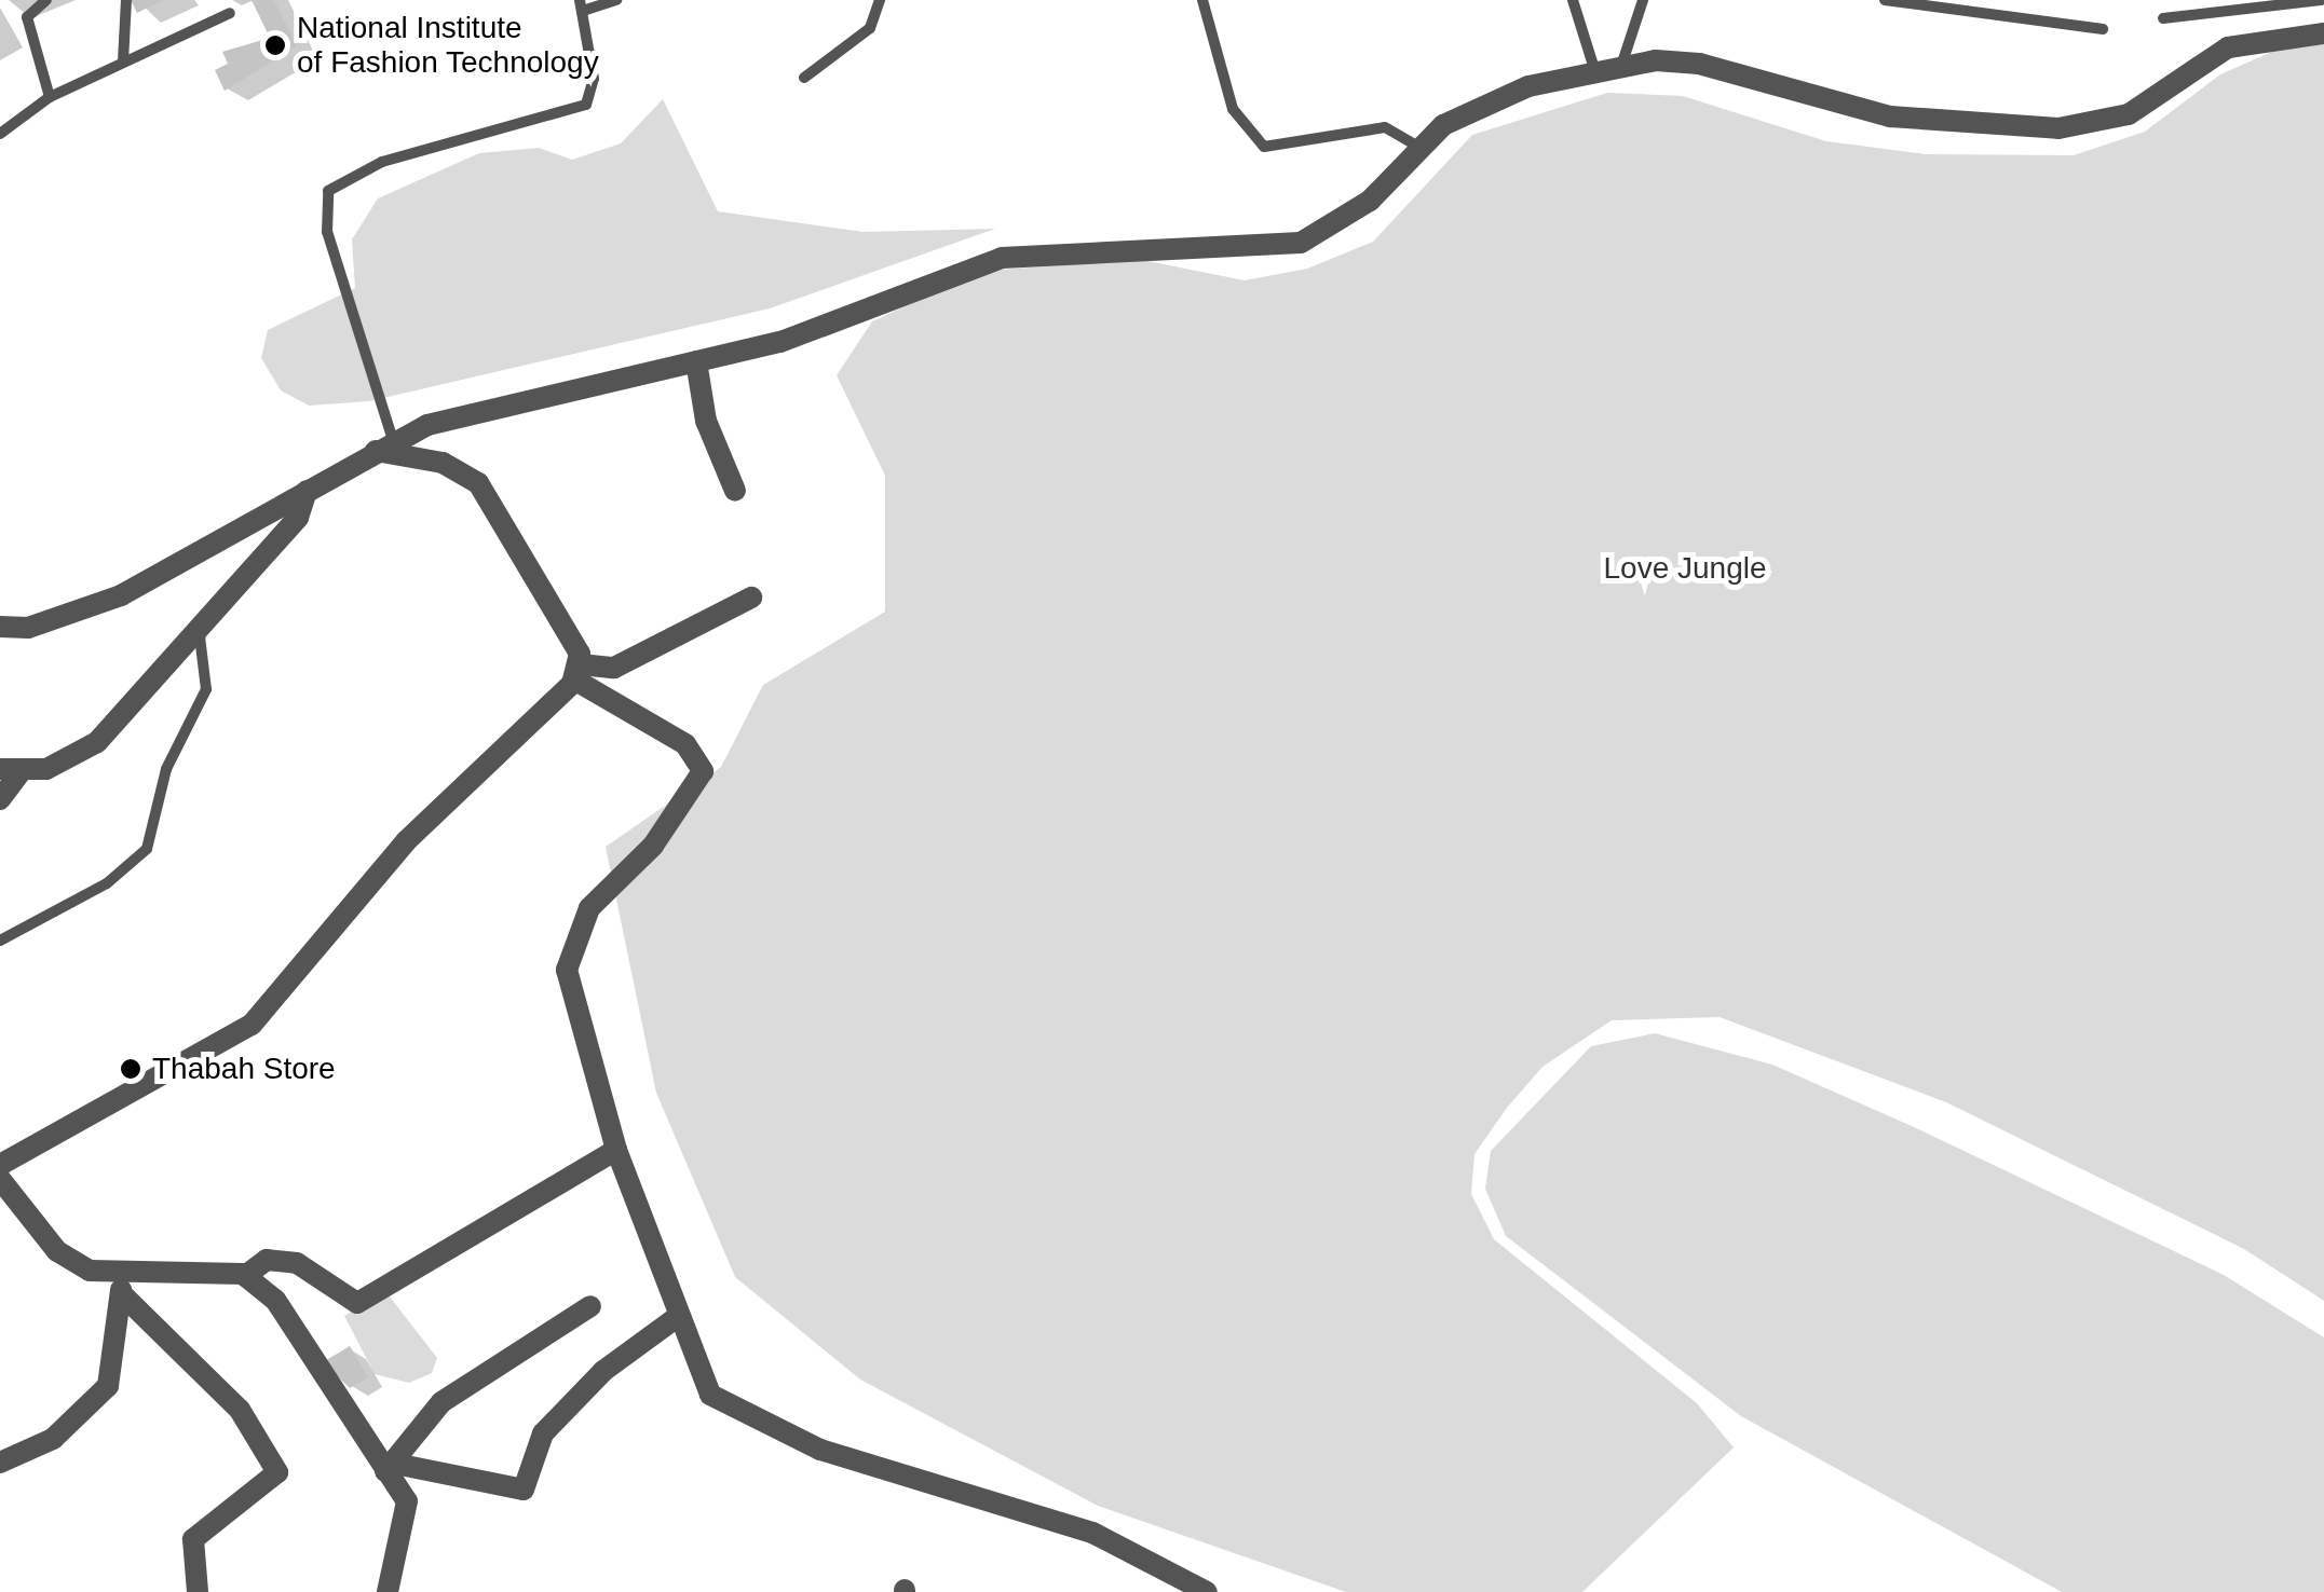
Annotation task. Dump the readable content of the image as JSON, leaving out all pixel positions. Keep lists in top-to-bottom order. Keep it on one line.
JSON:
{"parks":["Love Jungle"],"places":["National Institute of Fashion Technology","Thabah Store"]}
